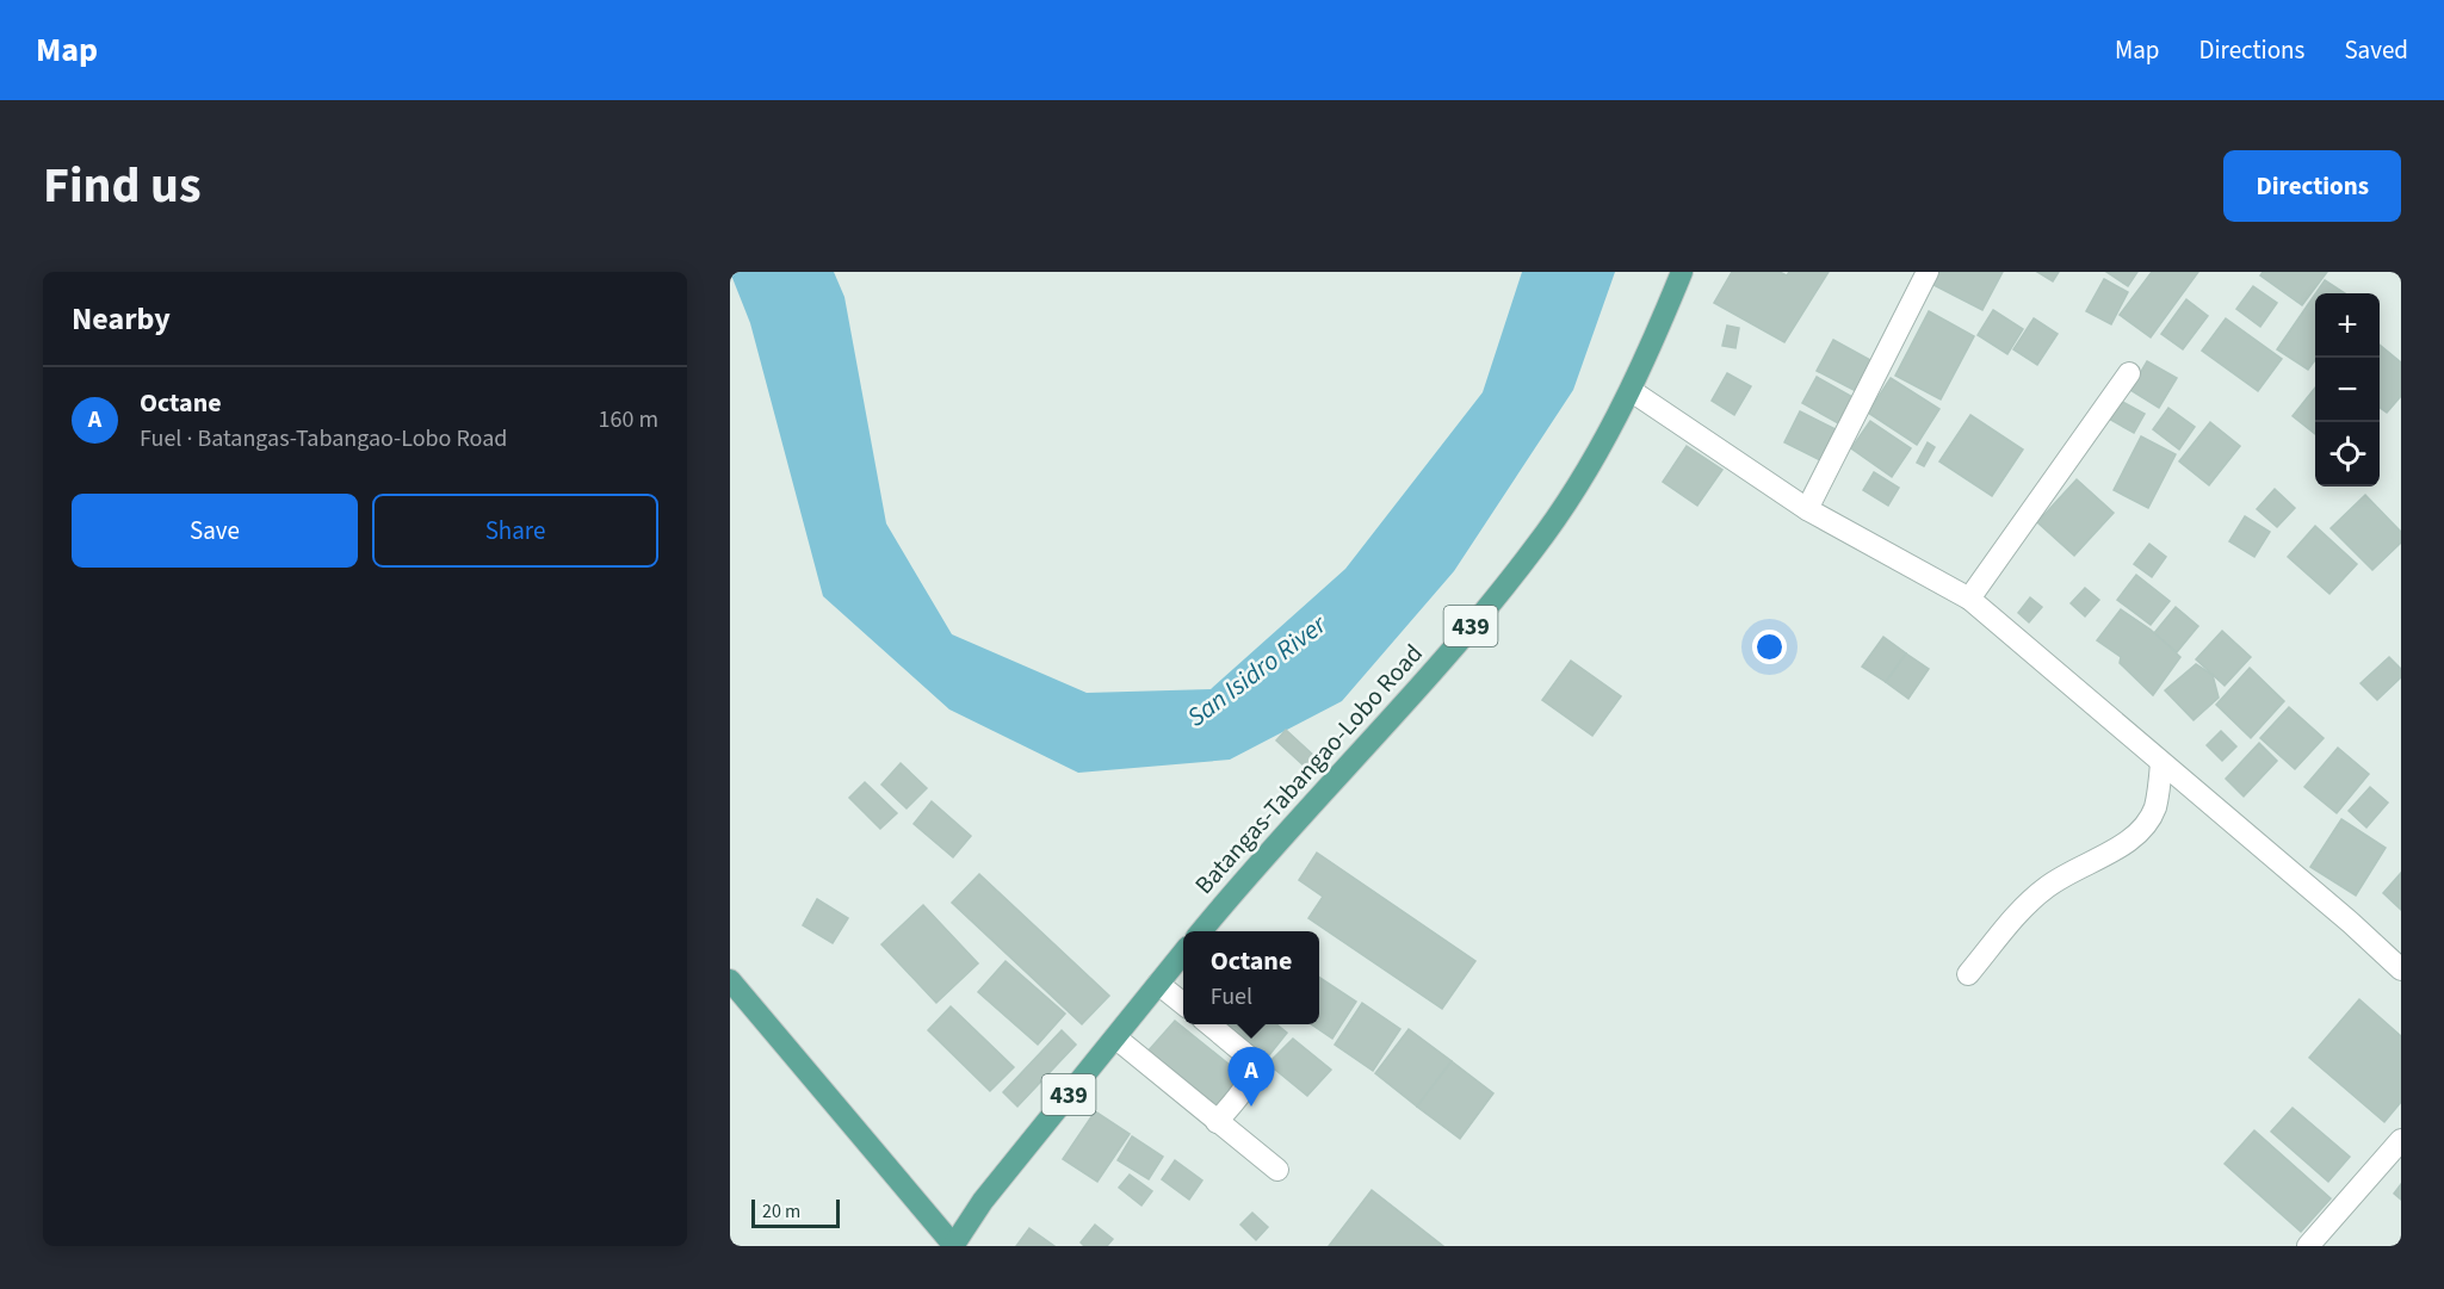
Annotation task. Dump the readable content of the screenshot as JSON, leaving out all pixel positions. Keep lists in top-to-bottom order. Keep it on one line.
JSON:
{"streets":{"main road":["439","Batangas-Tabangao-Lobo Road"]},"water":["San Isidro River"],"scale_bar":"20 m","page":{"header":"Map","nav":["Map","Directions","Saved"],"title":"Find us","buttons":["Directions",["Save","Share"]],"heading":"Nearby","map_buttons":["+","−"],"list":[{"mark":"A","name":"Octane","note":"Fuel · Batangas-Tabangao-Lobo Road","value":"160 m"}],"popup":["Octane","Fuel"],"pins":"A","scale":"20 m"}}
